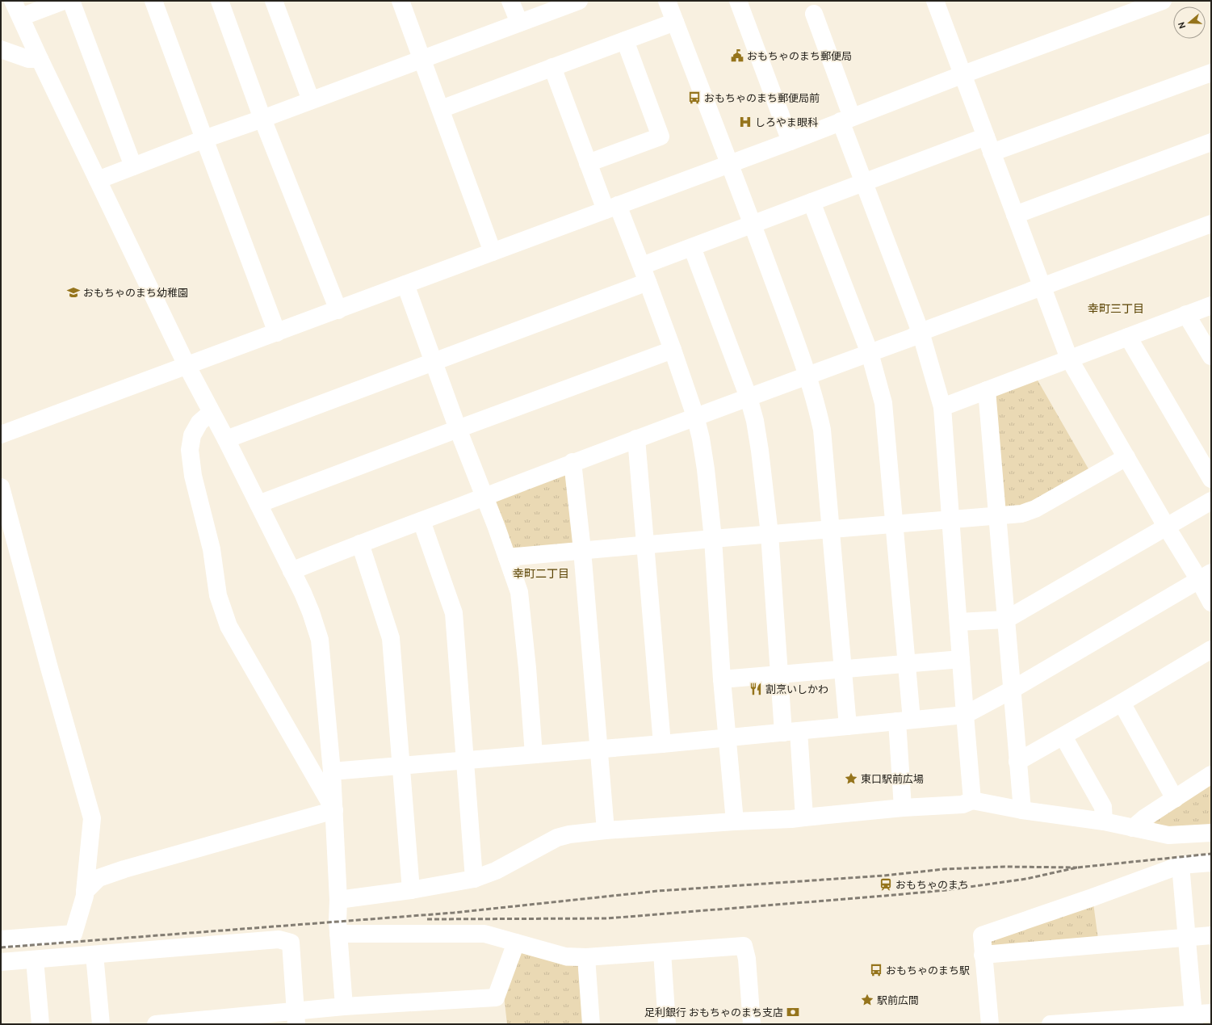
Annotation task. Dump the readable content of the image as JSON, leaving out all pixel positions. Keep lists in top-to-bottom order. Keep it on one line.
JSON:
{"districts":["幸町三丁目","幸町二丁目"],"places":{"public building":["おもちゃのまち郵便局"],"bus stop":["おもちゃのまち郵便局前","おもちゃのまち駅"],"hospital":["しろやま眼科"],"school or university":["おもちゃのまち幼稚園"],"restaurant":["割烹いしかわ"],"place":["東口駅前広場","駅前広間"],"station":["おもちゃのまち"],"bank":["足利銀行 おもちゃのまち支店"]},"north":"left"}
